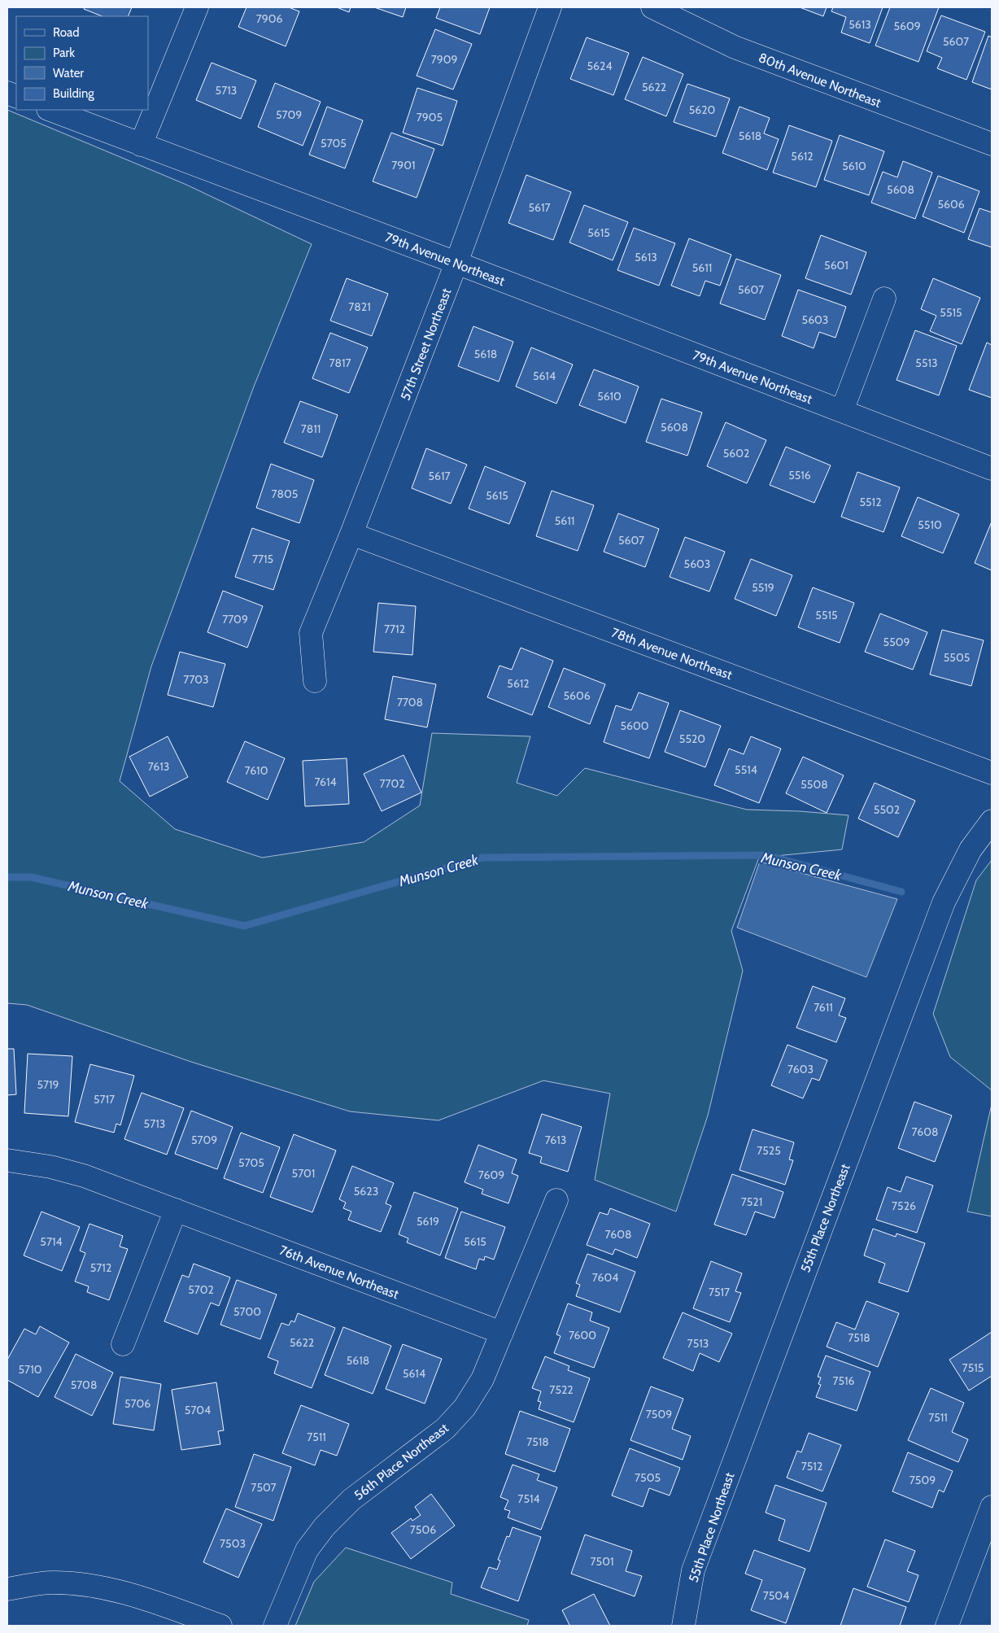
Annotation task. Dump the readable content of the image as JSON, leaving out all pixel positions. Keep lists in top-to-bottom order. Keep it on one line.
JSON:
{"streets":{"street":["80th Avenue Northeast","79th Avenue Northeast","57th Street Northeast","78th Avenue Northeast","55th Place Northeast","76th Avenue Northeast","56th Place Northeast"]},"crossings":[["79th Avenue Northeast","57th Street Northeast"],["57th Street Northeast","78th Avenue Northeast"],["76th Avenue Northeast","56th Place Northeast"]],"water":["Munson Creek"],"house_numbers":["7906","5613","5609","5607","7909","5624","5622","5713","5620","5709","7905","5618","5705","5612","7901","5610","5608","5606","5617","5615","5613","5601","5611","5607","7821","5515","5603","5618","7817","5513","5614","5610","5608","7811","5602","5516","5617","7805","5615","5512","5611","5510","5607","7715","5603","5519","5515","7709","7712","5509","5505","7703","5612","5606","7708","5600","5520","7613","5514","7610","7614","7702","5508","5502","7611","7603","5719","5717","5713","7608","5709","7613","7525","5705","5701","7609","5623","7521","7526","5619","7608","5714","5615","5712","7604","5702","7517","5700","7600","7518","5622","7513","5618","7515","5710","5614","7516","5708","7522","5706","5704","7509","7511","7511","7518","7512","7505","7509","7507","7514","7506","7503","7501","7504"],"legend":["Road","Park","Water","Building"]}
